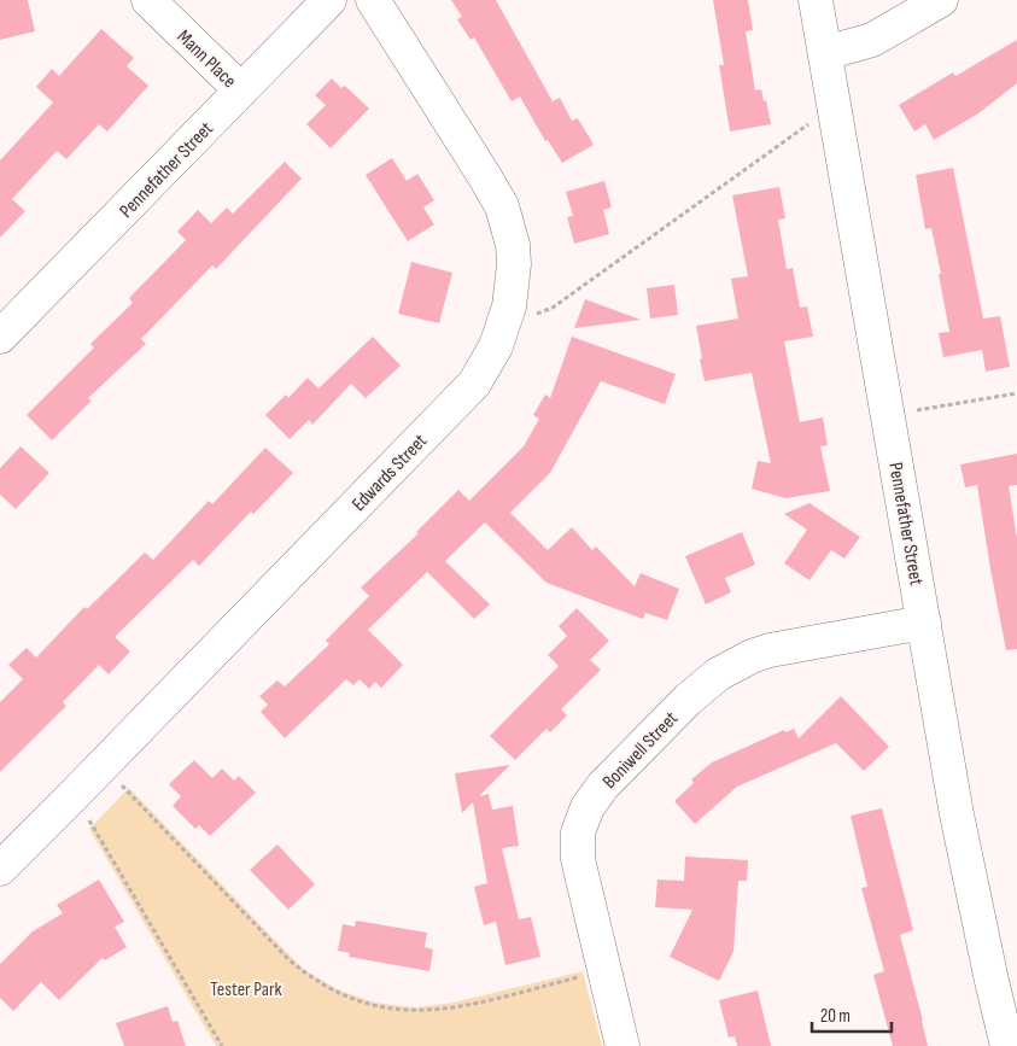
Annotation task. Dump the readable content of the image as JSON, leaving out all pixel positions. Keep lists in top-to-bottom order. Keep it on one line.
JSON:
{"streets":{"street":["Mann Place","Pennefather Street","Edwards Street","Boniwell Street"]},"crossings":[["Mann Place","Pennefather Street"],["Pennefather Street","Boniwell Street"]],"parks":["Tester Park"],"scale_bar":"20 m"}
